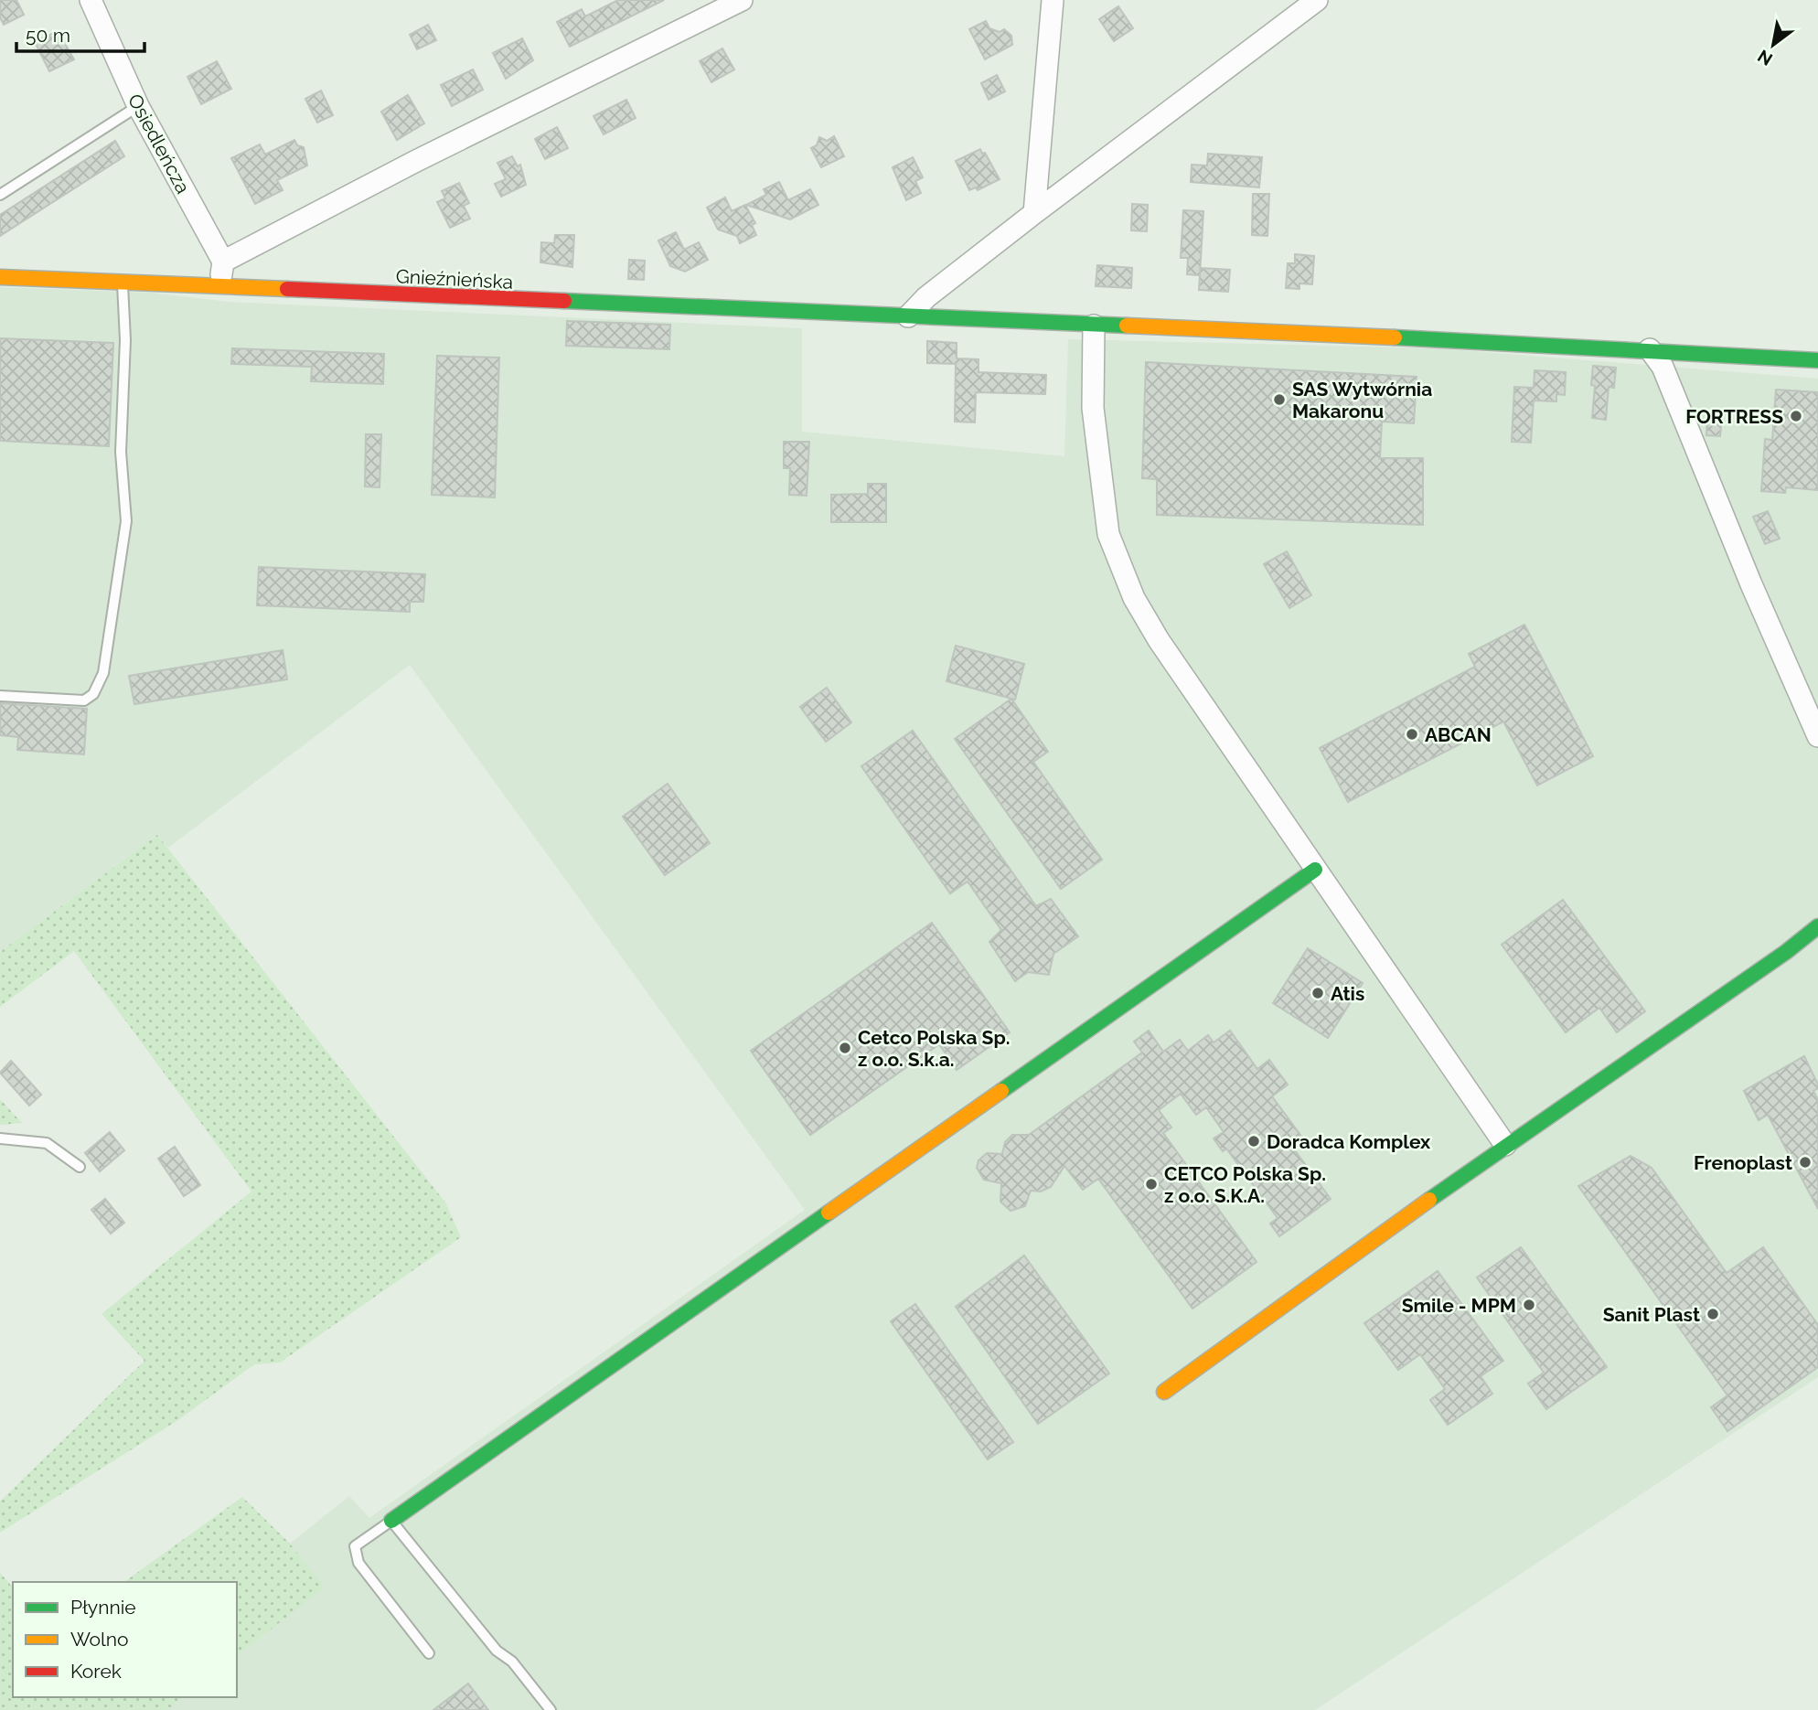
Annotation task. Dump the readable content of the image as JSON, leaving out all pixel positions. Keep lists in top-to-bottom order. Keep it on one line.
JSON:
{"streets":{"street":["Osiedleńcza","Gnieźnieńska"]},"places":["SAS Wytwórnia Makaronu","FORTRESS","ABCAN","Atis","Cetco Polska Sp. z o.o. S.k.a.","Doradca Komplex","Frenoplast","CETCO Polska Sp. z o.o. S.K.A.","Smile - MPM","Sanit Plast"],"legend":["Płynnie","Wolno","Korek"],"scale_bar":"50 m","north":"bottom left"}
